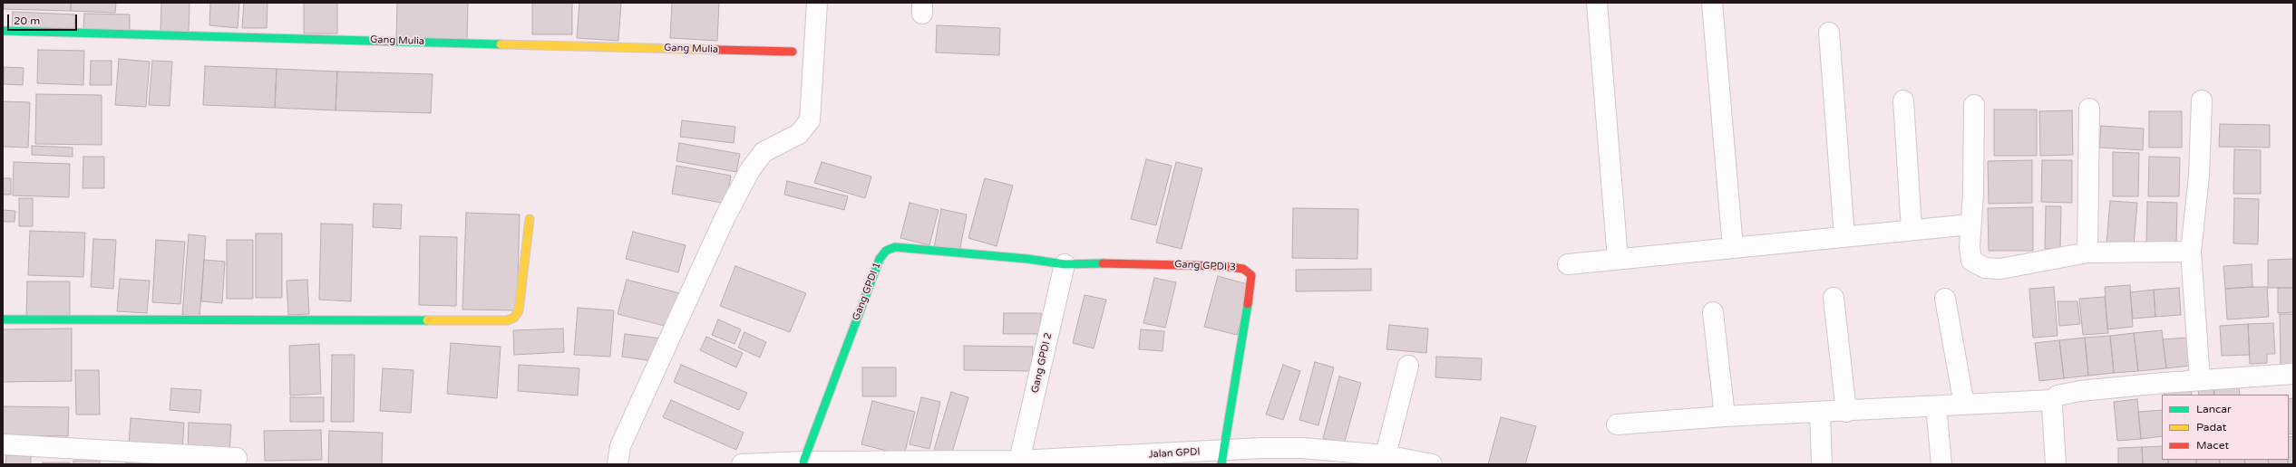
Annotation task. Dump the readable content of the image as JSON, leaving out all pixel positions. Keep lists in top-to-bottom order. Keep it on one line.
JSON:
{"streets":{"street":["Gang Mulia","Gang GPDI 3","Gang GPDI 1","Gang GPDI 2","Jalan GPDI"]},"crossings":[["Gang GPDI 3","Gang GPDI 1"],["Gang GPDI 3","Gang GPDI 2"],["Gang GPDI 3","Jalan GPDI"],["Gang GPDI 1","Gang GPDI 2"],["Gang GPDI 1","Jalan GPDI"],["Gang GPDI 2","Jalan GPDI"]],"legend":["Lancar","Padat","Macet"],"scale_bar":"20 m"}
